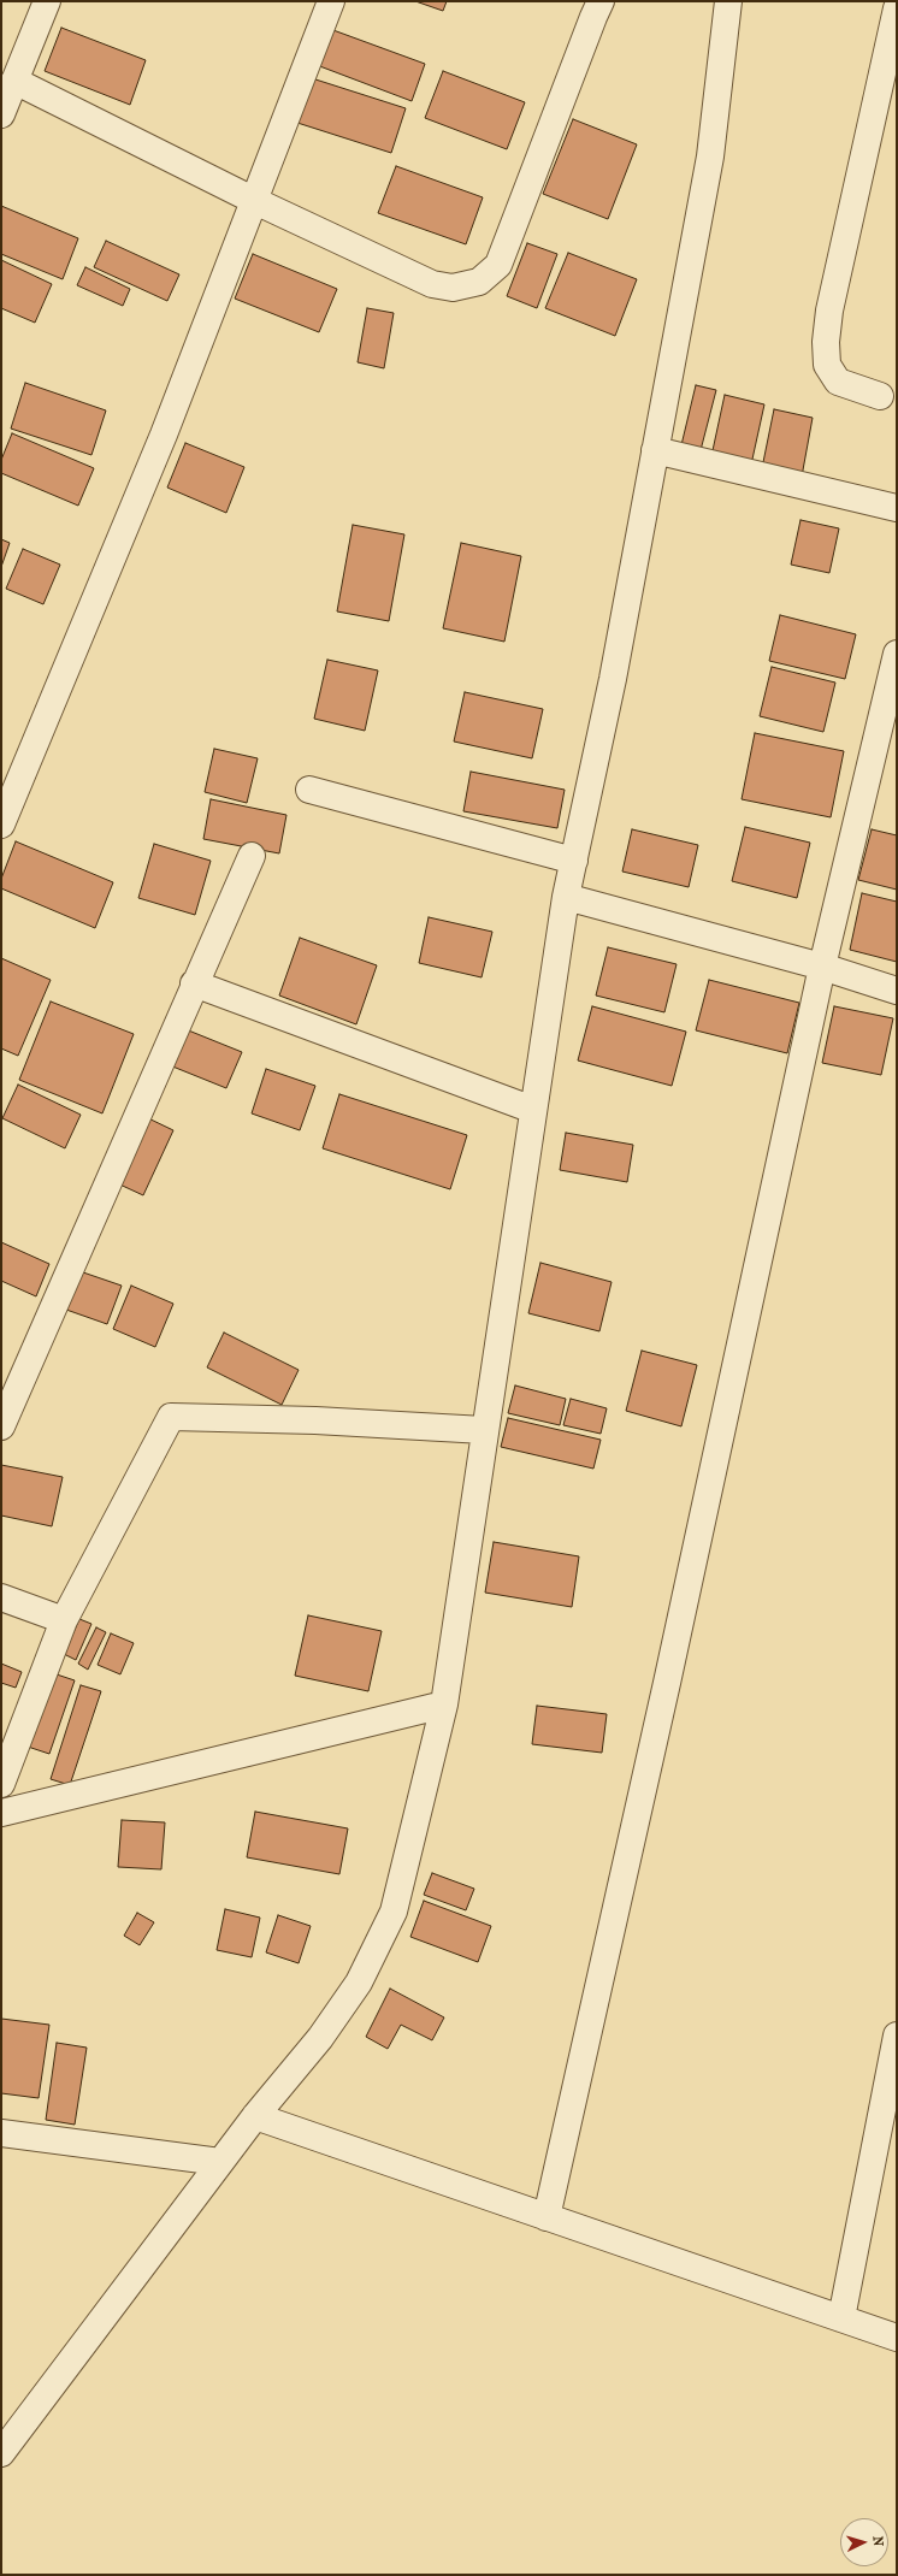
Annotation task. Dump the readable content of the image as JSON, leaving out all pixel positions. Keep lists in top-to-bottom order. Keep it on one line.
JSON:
{"north":"right"}
